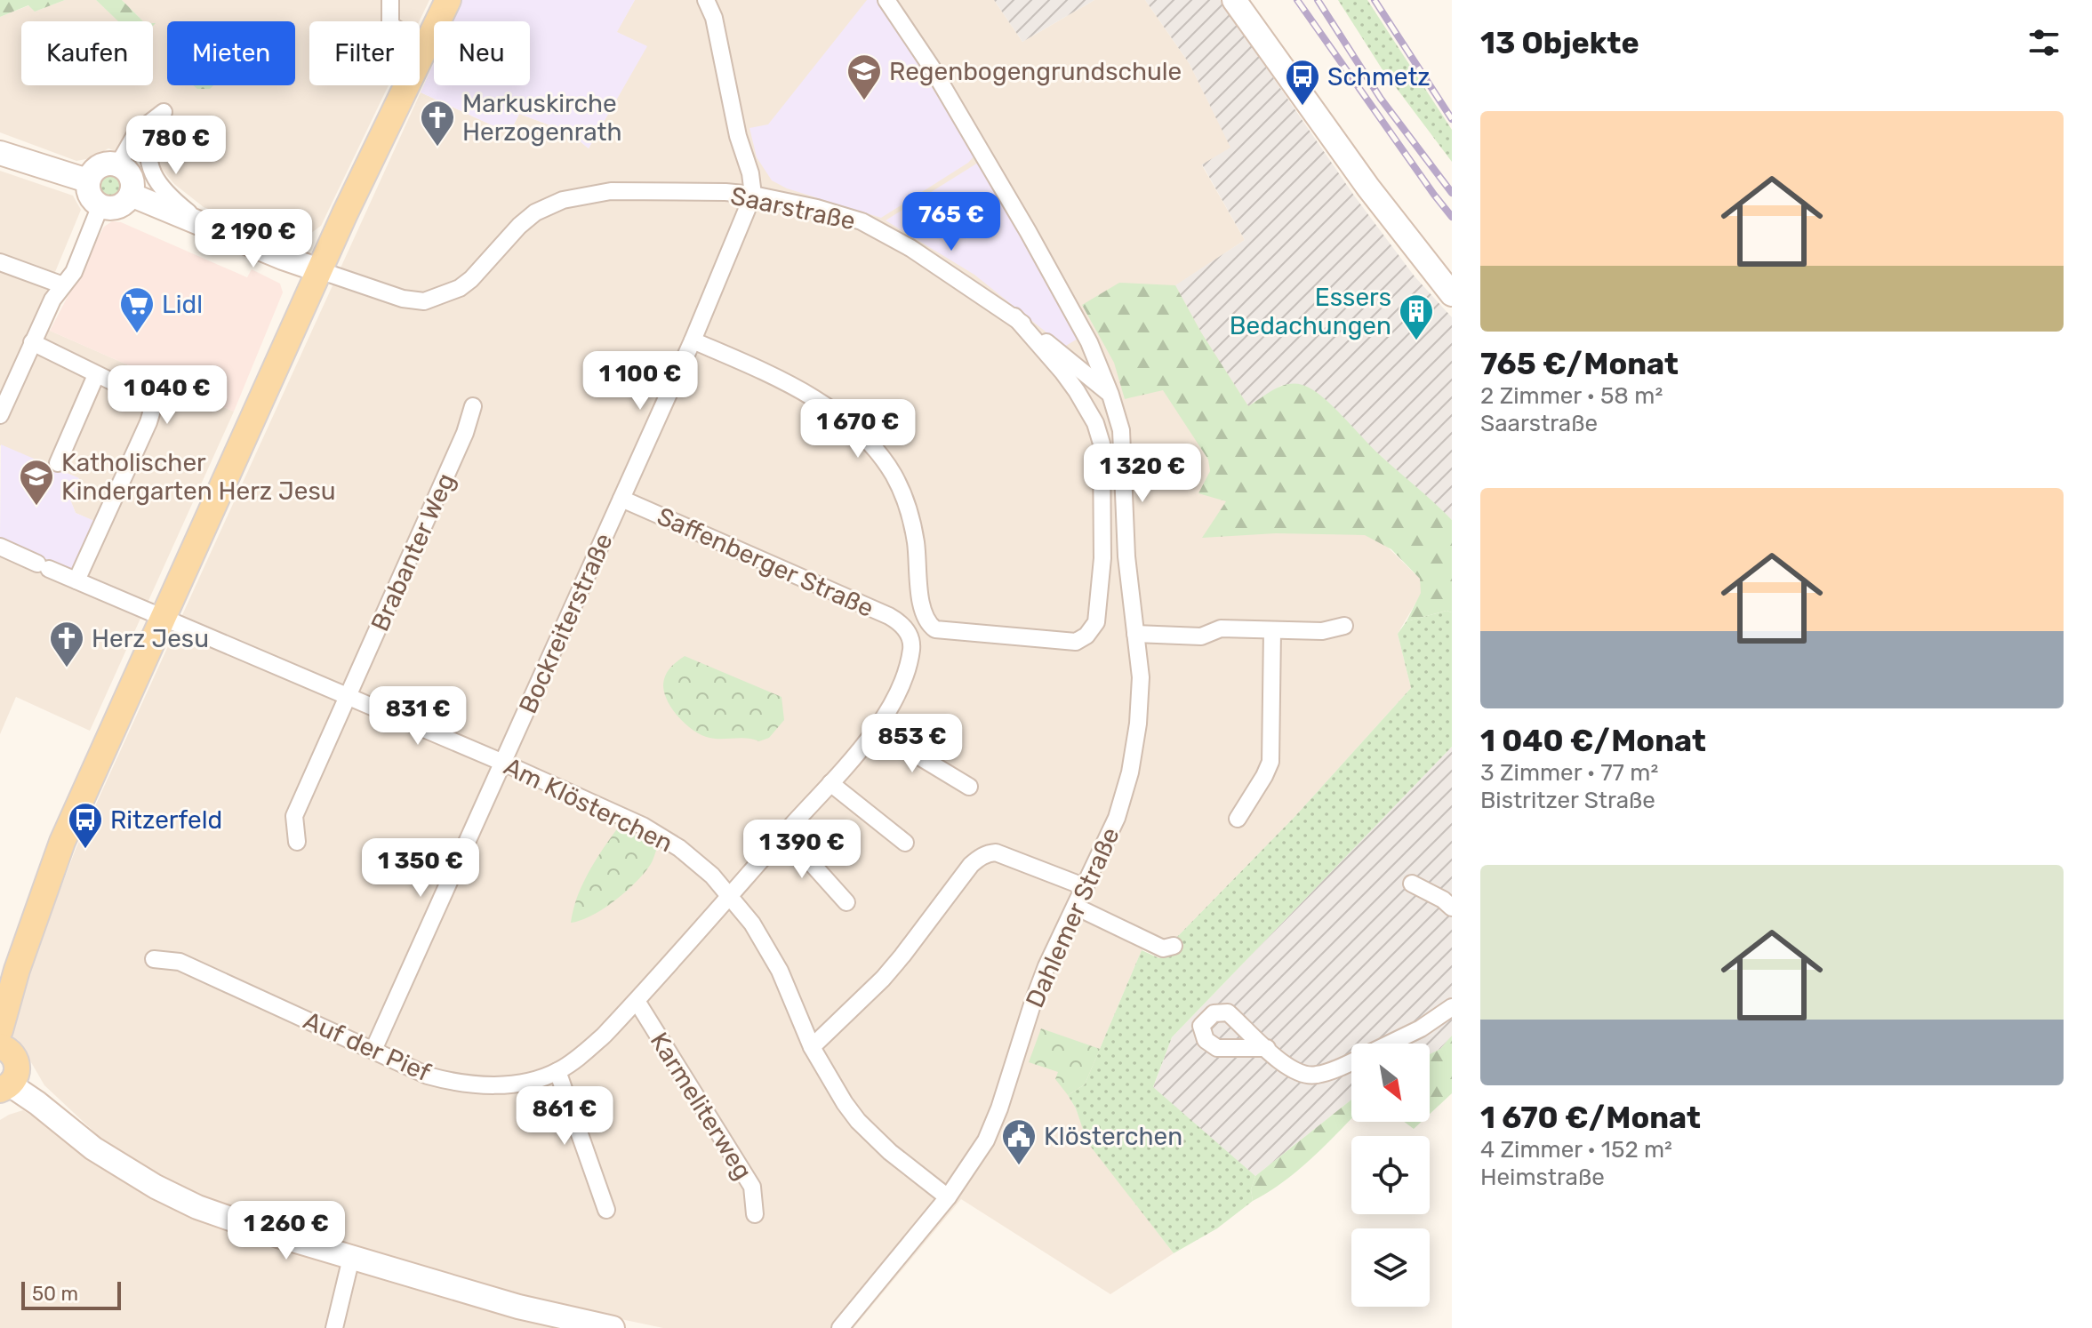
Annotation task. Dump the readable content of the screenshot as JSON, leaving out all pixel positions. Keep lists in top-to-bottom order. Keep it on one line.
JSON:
{"streets":{"street":["Saarstraße","Brabanter Weg","Saffenberger Straße","Bockreiterstraße","Am Klösterchen","Dahlemer Straße","Auf der Pief","Karmeliterweg"]},"crossings":[["Saarstraße","Bockreiterstraße"],["Brabanter Weg","Am Klösterchen"],["Saffenberger Straße","Bockreiterstraße"],["Saffenberger Straße","Auf der Pief"],["Bockreiterstraße","Am Klösterchen"],["Bockreiterstraße","Auf der Pief"],["Am Klösterchen","Dahlemer Straße"],["Am Klösterchen","Auf der Pief"],["Auf der Pief","Karmeliterweg"]],"places":{"school or university":["Regenbogengrundschule","Katholischer Kindergarten Herz Jesu"],"bus stop":["Schmetz","Ritzerfeld"],"church":["Markuskirche Herzogenrath","Herz Jesu"],"supermarket":["Lidl"],"building":["Essers Bedachungen"],"public building":["Klösterchen"]},"scale_bar":"50 m","north":"bottom right","page":{"heading":"13 Objekte","chip":["Kaufen","Mieten","Filter","Neu"],"list":[{"name":"765 €/Monat","note":"2 Zimmer · 58 m² · Saarstraße"},{"name":"1 040 €/Monat","note":"3 Zimmer · 77 m² · Bistritzer Straße"},{"name":"1 670 €/Monat","note":"4 Zimmer · 152 m² · Heimstraße"}],"price":["780 €","765 €","2 190 €","1 100 €","1 040 €","1 670 €","1 320 €","831 €","853 €","1 390 €","1 350 €","861 €","1 260 €"],"scale":"50 m"}}
